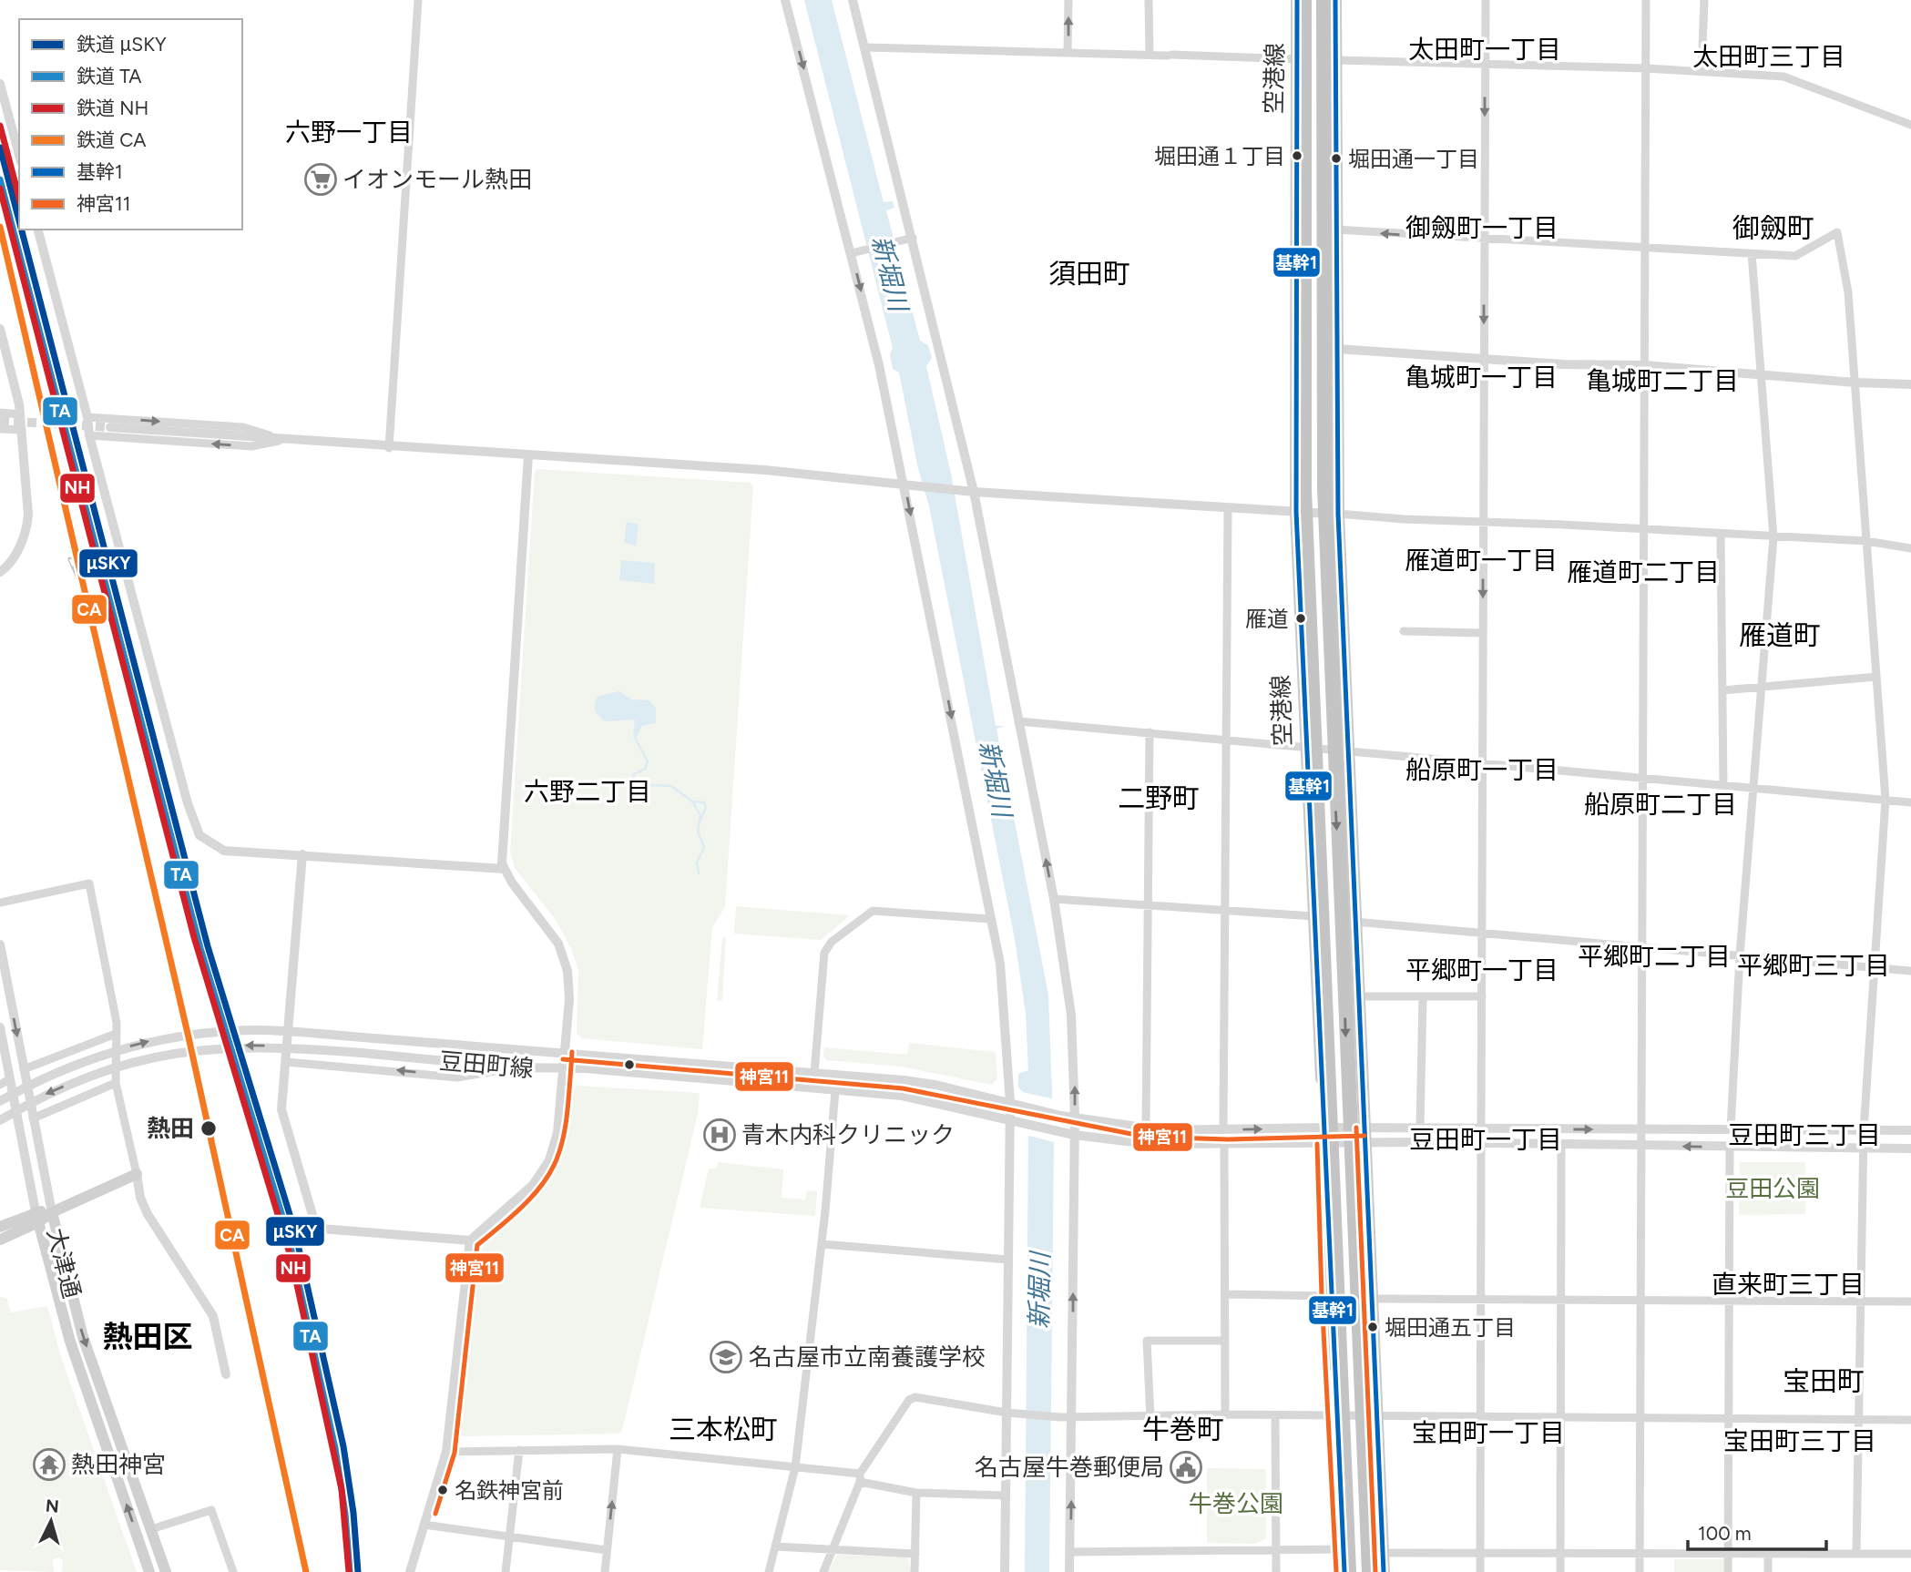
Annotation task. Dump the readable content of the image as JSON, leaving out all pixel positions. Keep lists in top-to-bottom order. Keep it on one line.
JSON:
{"streets":{"main road":["空港線","大津通"],"street":["豆田町線"]},"districts":["太田町一丁目","太田町三丁目","六野一丁目","御劔町一丁目","御劔町","須田町","亀城町一丁目","亀城町二丁目","雁道町一丁目","雁道町二丁目","雁道町","船原町一丁目","六野二丁目","二野町","船原町二丁目","平郷町二丁目","平郷町三丁目","平郷町一丁目","豆田町三丁目","豆田町一丁目","直来町三丁目","熱田区","宝田町","三本松町","牛巻町","宝田町一丁目","宝田町三丁目"],"water":["新堀川"],"parks":["豆田公園","牛巻公園"],"places":{"other":["堀田通１丁目","堀田通一丁目","雁道","熱田","堀田通五丁目","名鉄神宮前"],"supermarket":["イオンモール熱田"],"hospital":["青木内科クリニック"],"school or university":["名古屋市立南養護学校"],"temple":["熱田神宮"],"public building":["名古屋牛巻郵便局"]},"lines":["transit line 基幹1","rail line NH","rail line μSKY","rail line TA","rail line CA","transit line 神宮11"],"legend":["鉄道 μSKY","鉄道 TA","鉄道 NH","鉄道 CA","基幹1","神宮11"],"scale_bar":"100 m","north":"top"}
